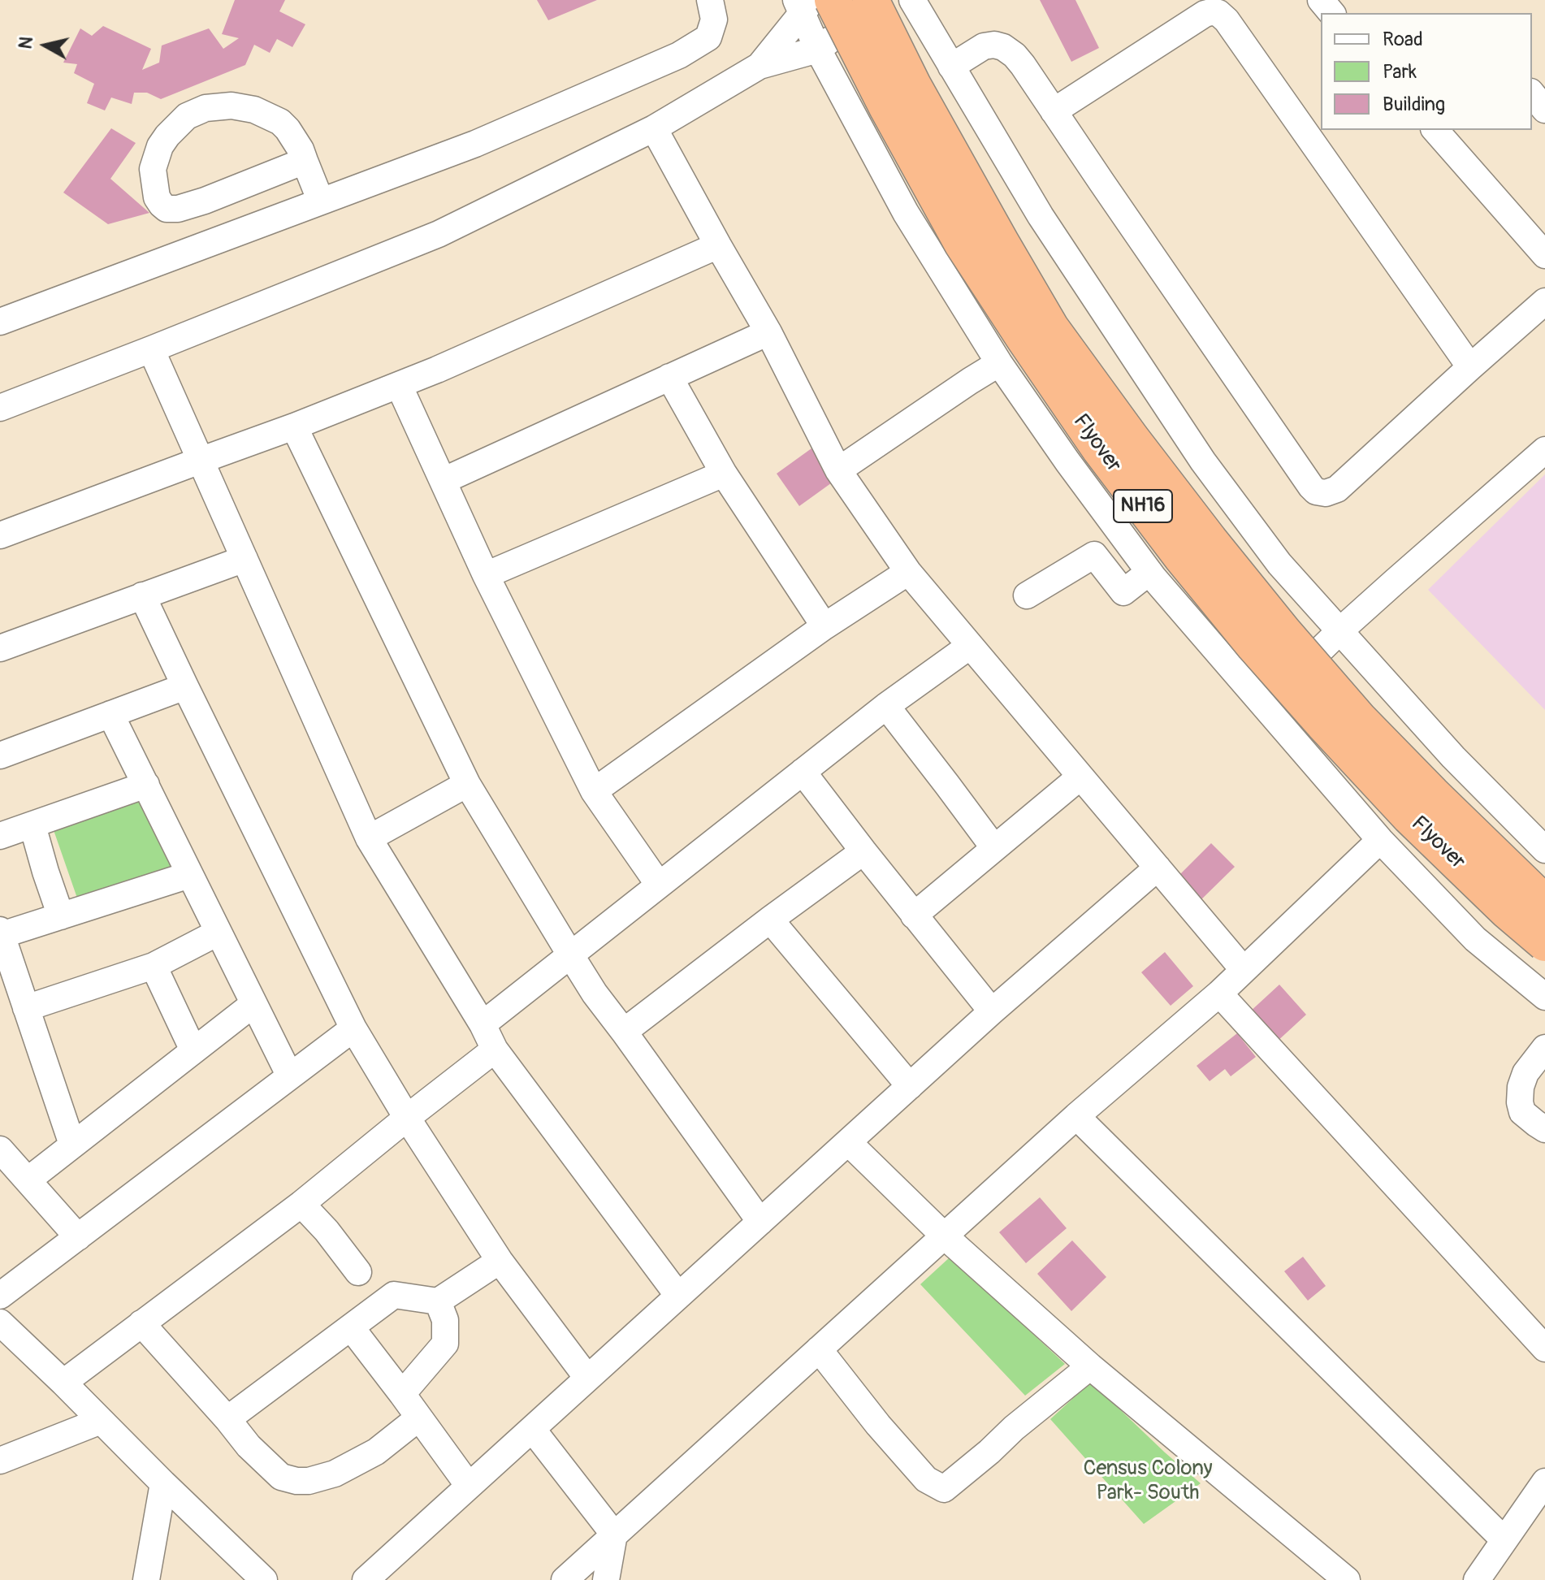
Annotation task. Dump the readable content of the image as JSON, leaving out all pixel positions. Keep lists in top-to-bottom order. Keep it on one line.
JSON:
{"streets":{"highway":["Flyover","NH16"]},"parks":["Census Colony Park- South"],"legend":["Road","Park","Building"],"north":"left"}
